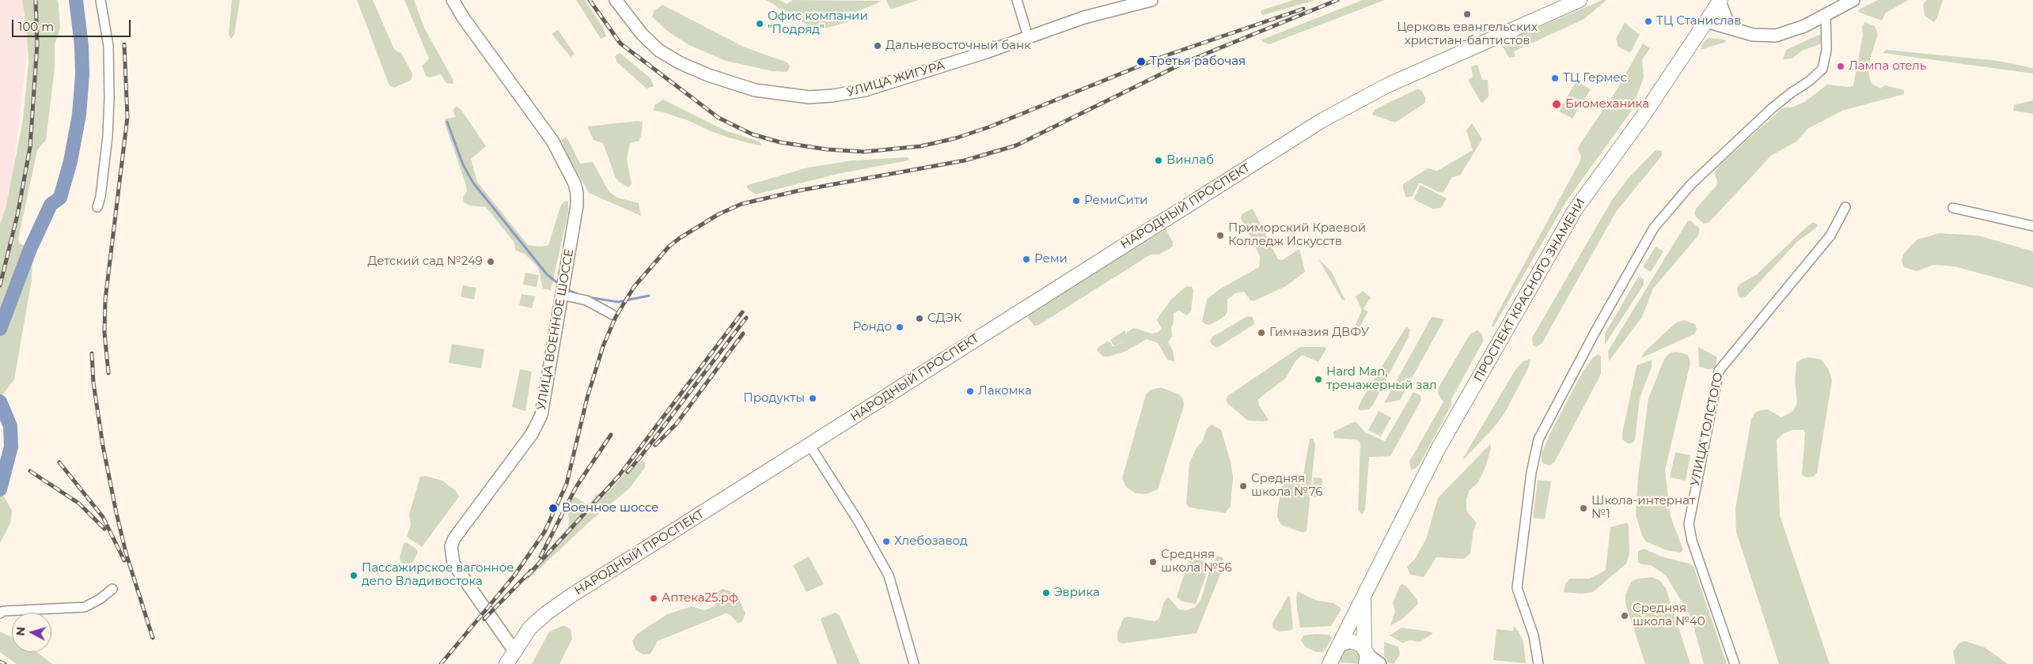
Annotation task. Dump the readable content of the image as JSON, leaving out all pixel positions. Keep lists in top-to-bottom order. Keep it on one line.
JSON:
{"streets":{"main road":["УЛИЦА ЖИГУРА","НАРОДНЫЙ ПРОСПЕКТ","ПРОСПЕКТ КРАСНОГО ЗНАМЕНИ","УЛИЦА ВОЕННОЕ ШОССЕ"],"street":["УЛИЦА ТОЛСТОГО"]},"crossings":[["НАРОДНЫЙ ПРОСПЕКТ","УЛИЦА ВОЕННОЕ ШОССЕ"]],"places":["Церковь евангельских христиан-баптистов","ТЦ Станислав","Офис компании \"Подряд\"","Дальневосточный банк","Третья рабочая","Лампа отель","ТЦ Гермес","Биомеханика","Винлаб","РемиСити","Приморский Краевой Колледж Искусств","Реми","Детский сад №249","СДЭК","Рондо","Гимназия ДВФУ","Hard Man, тренажерный зал","Лакомка","Продукты","Средняя школа №76","Военное шоссе","Школа-интернат №1","Хлебозавод","Средняя школа №56","Пассажирское вагонное депо Владивостока","Эврика","Аптека25.рф","Средняя школа №40"],"scale_bar":"100 m","north":"left"}
